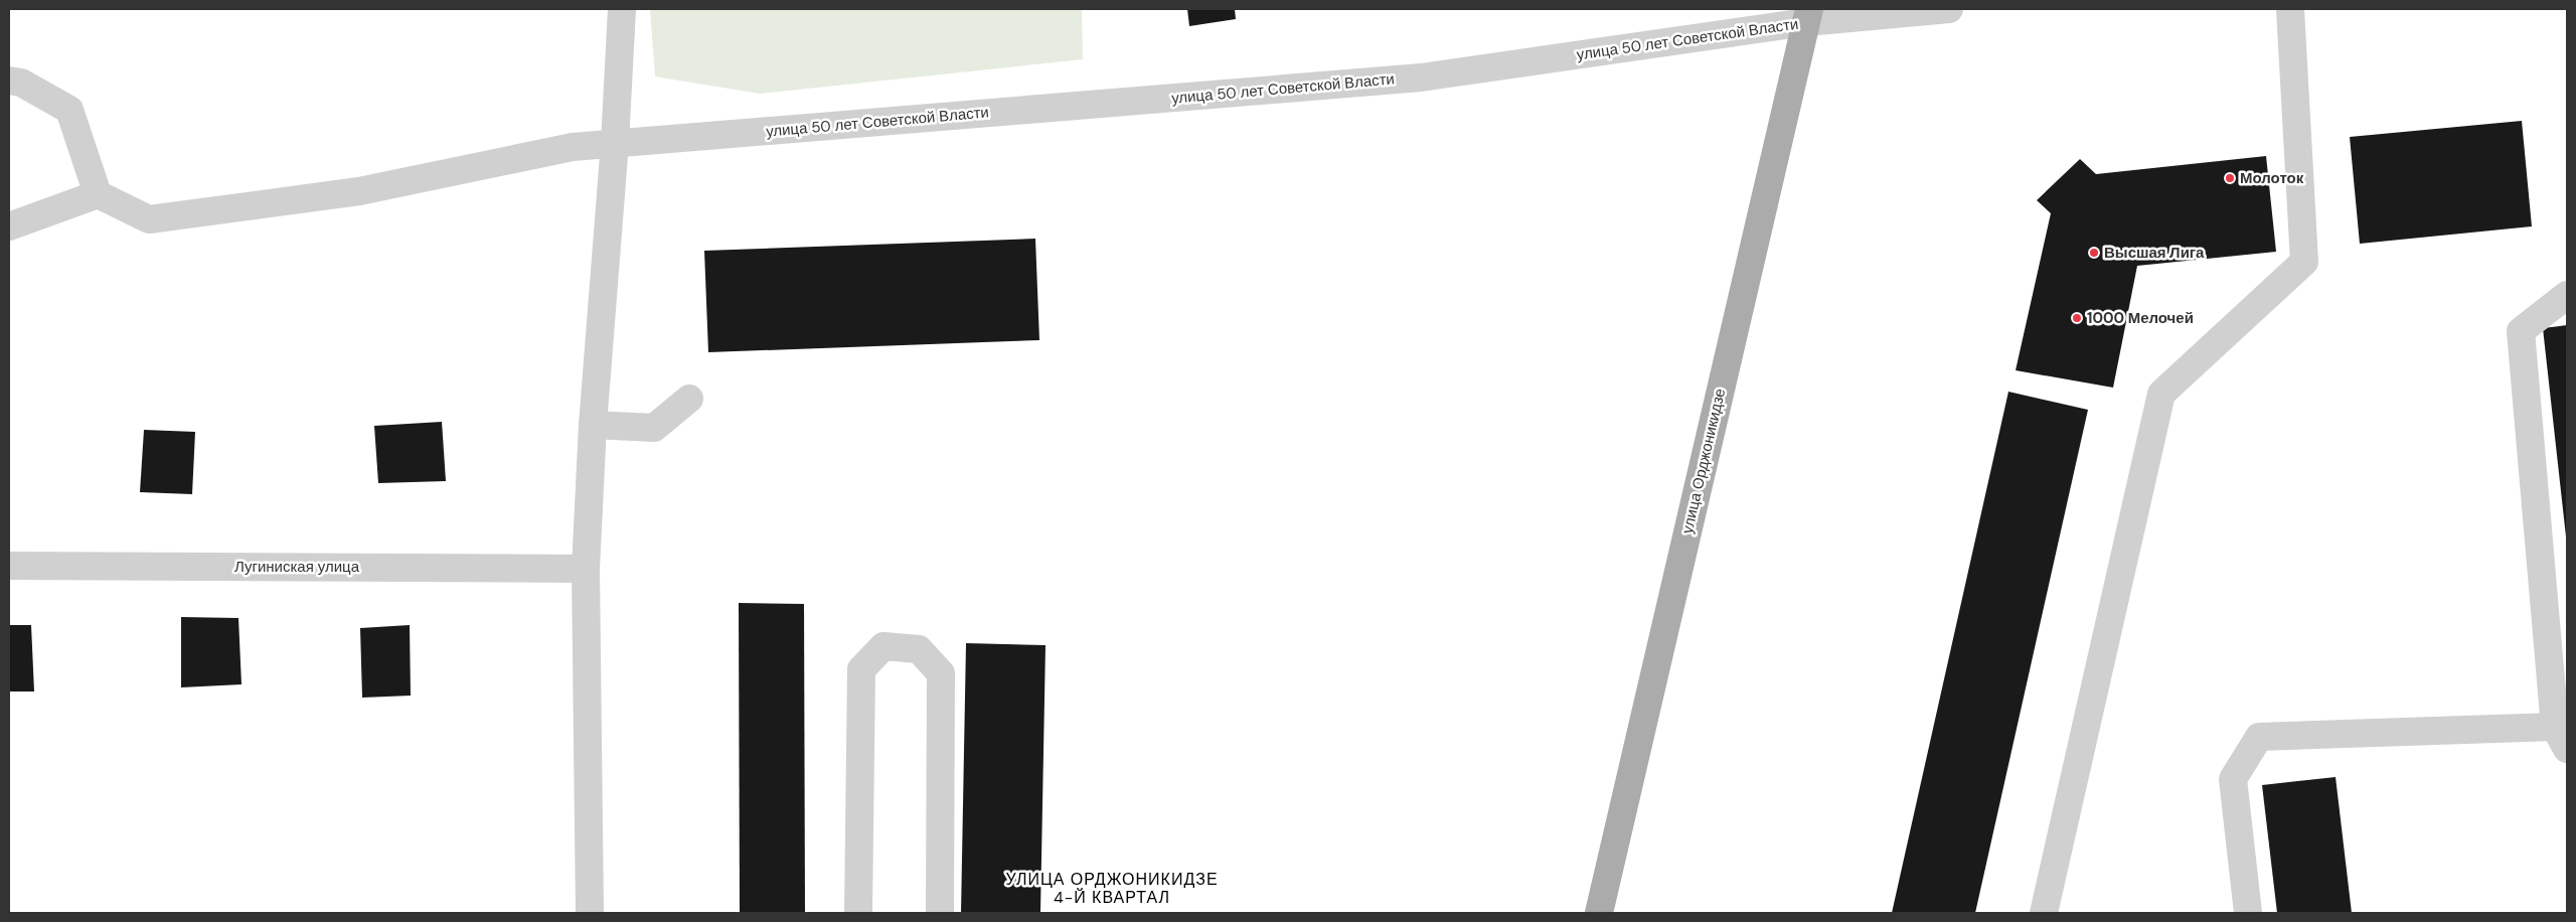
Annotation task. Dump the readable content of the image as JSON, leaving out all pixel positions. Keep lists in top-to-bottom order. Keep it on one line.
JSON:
{"streets":{"main road":["улица Орджоникидзе"],"street":["улица 50 лет Советской Власти","Лугиниская улица"]},"crossings":[["улица 50 лет Советской Власти","улица Орджоникидзе"]],"districts":["УЛИЦА ОРДЖОНИКИДЗЕ 4-Й КВАРТАЛ"],"places":["Молоток","Высшая Лига","1000 Мелочей"]}
